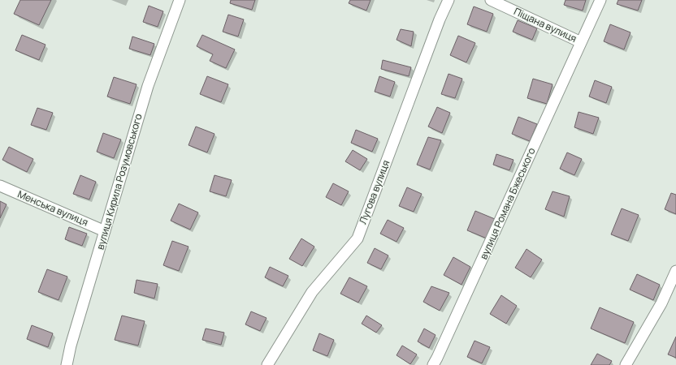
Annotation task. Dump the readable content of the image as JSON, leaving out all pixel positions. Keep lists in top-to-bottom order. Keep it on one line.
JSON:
{"streets":{"street":["Піщана вулиця","вулиця Кирила Розумовського","Лугова вулиця","вулиця Романа Бжеського","Менська вулиця"]},"crossings":[["Піщана вулиця","вулиця Романа Бжеського"],["вулиця Кирила Розумовського","Менська вулиця"]]}
